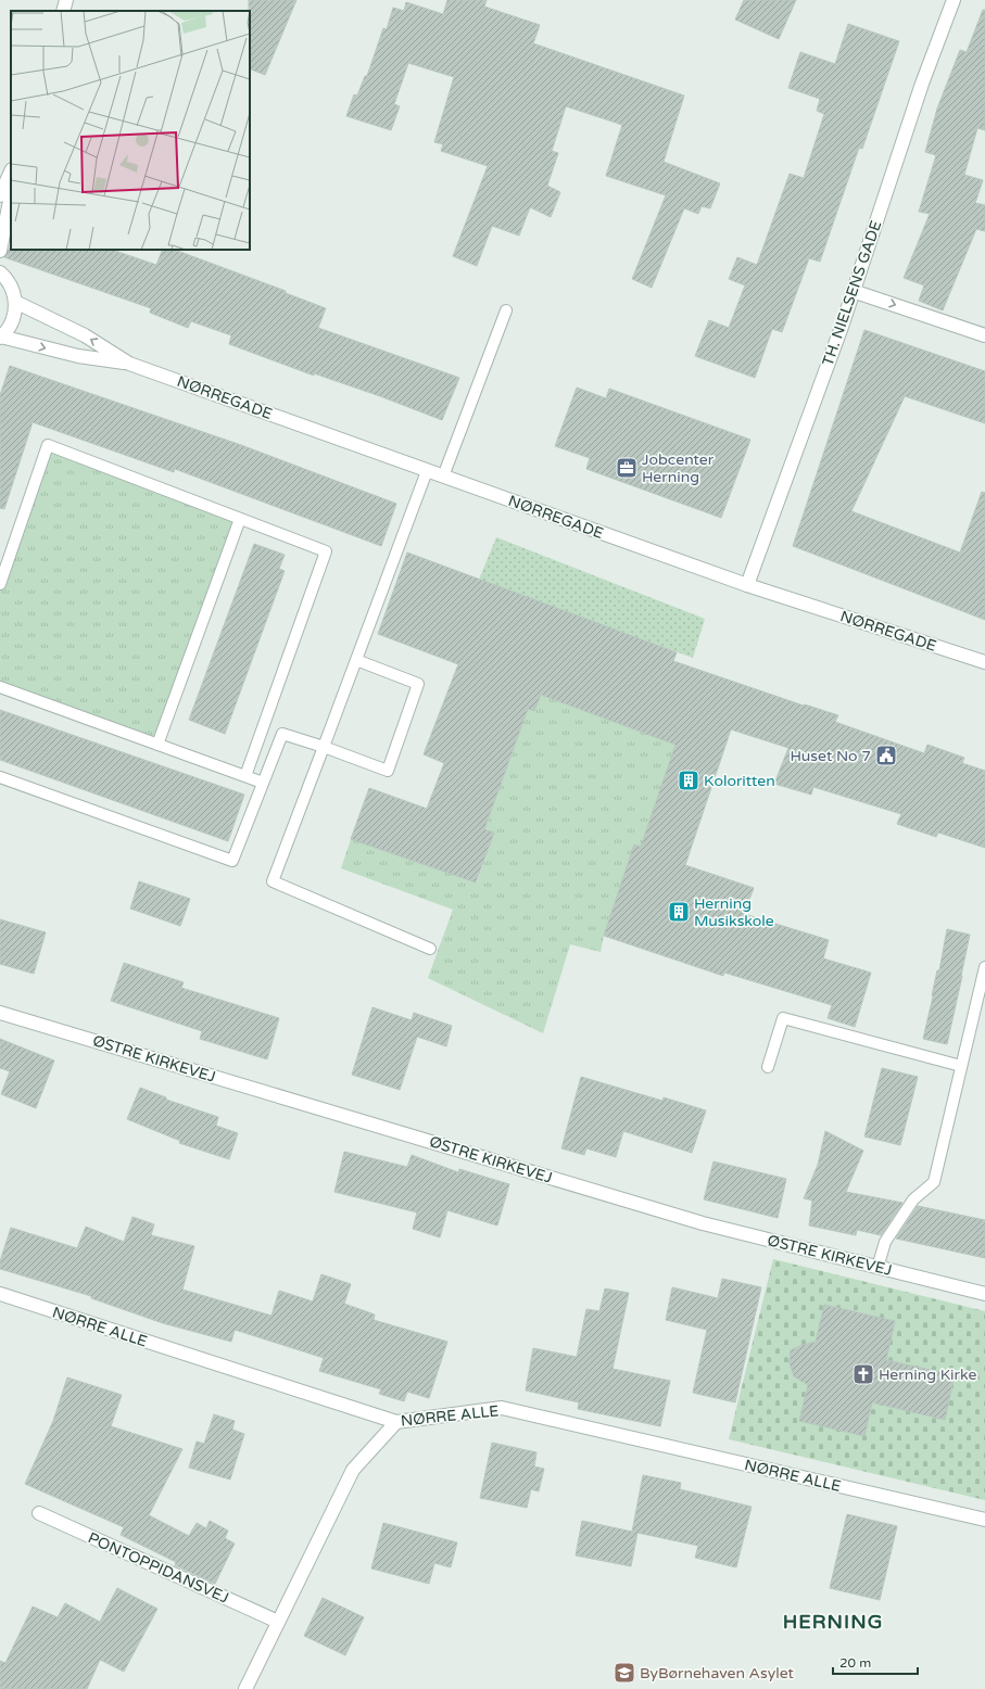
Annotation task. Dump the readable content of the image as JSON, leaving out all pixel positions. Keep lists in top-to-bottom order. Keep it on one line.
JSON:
{"streets":{"street":["TH. NIELSENS GADE","NØRREGADE","ØSTRE KIRKEVEJ","NØRRE ALLE","PONTOPPIDANSVEJ"]},"crossings":[["TH. NIELSENS GADE","NØRREGADE"]],"districts":["HERNING"],"places":{"office":["Jobcenter Herning"],"public building":["Huset No 7"],"building":["Koloritten","Herning Musikskole"],"church":["Herning Kirke"],"school or university":["ByBørnehaven Asylet"]},"scale_bar":"20 m"}
